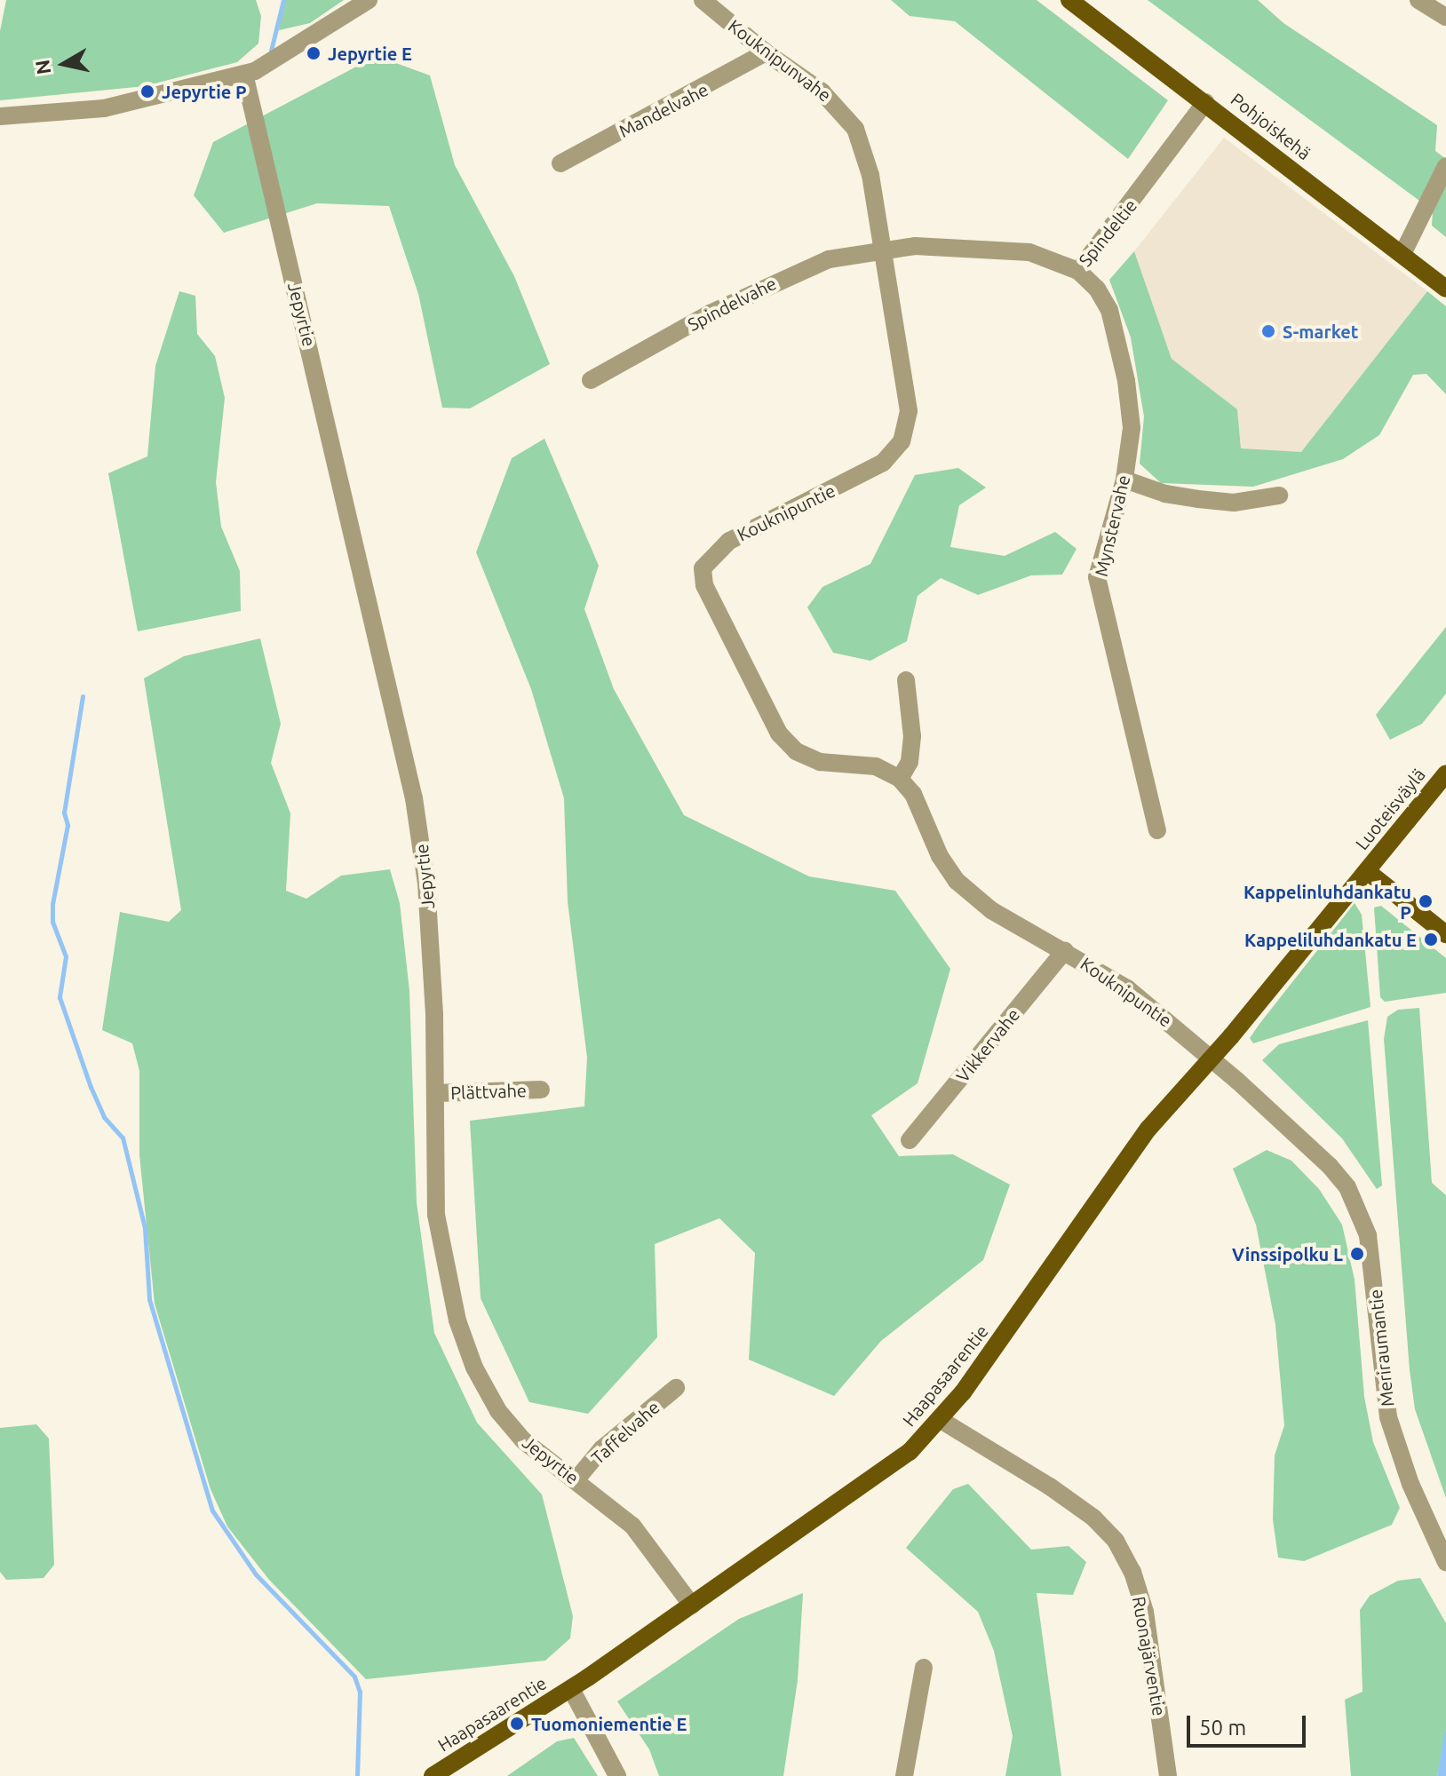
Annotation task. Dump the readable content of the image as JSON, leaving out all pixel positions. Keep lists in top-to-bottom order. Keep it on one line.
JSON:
{"streets":{"main road":["Pohjoiskehä","Luoteisväylä","Haapasaarentie"],"street":["Kouknipunvahe","Mandelvahe","Spindeltie","Spindelvahe","Jepyrtie","Kouknipuntie","Mynstervahe","Vikkervahe","Plättvahe","Meriraumantie","Taffelvahe","Ruonajärventie"]},"crossings":[["Kouknipunvahe","Mandelvahe"],["Kouknipunvahe","Spindeltie"],["Kouknipunvahe","Spindelvahe"],["Kouknipunvahe","Kouknipuntie"],["Pohjoiskehä","Spindeltie"],["Spindeltie","Spindelvahe"],["Spindeltie","Kouknipuntie"],["Spindeltie","Mynstervahe"],["Spindelvahe","Kouknipuntie"],["Jepyrtie","Plättvahe"],["Jepyrtie","Haapasaarentie"],["Jepyrtie","Taffelvahe"],["Kouknipuntie","Vikkervahe"],["Kouknipuntie","Meriraumantie"],["Kouknipuntie","Haapasaarentie"],["Luoteisväylä","Haapasaarentie"],["Meriraumantie","Haapasaarentie"],["Haapasaarentie","Ruonajärventie"]],"places":["Jepyrtie E","Jepyrtie P","S-market","Kappelinluhdankatu P","Kappeliluhdankatu E","Vinssipolku L","Tuomoniementie E"],"scale_bar":"50 m","north":"left"}
